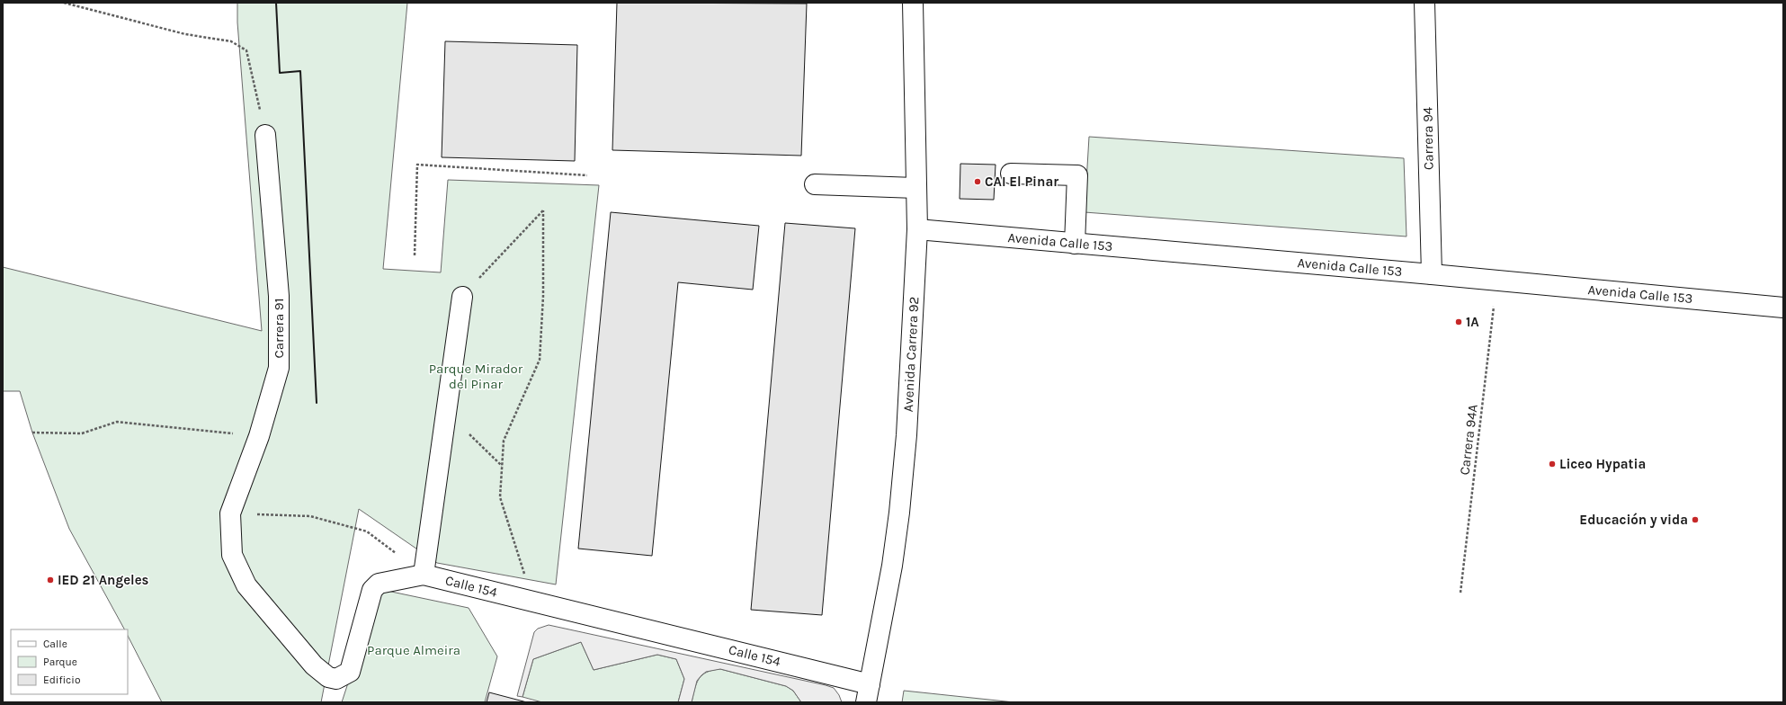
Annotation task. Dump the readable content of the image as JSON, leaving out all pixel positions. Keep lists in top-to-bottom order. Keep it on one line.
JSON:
{"streets":{"main road":["Carrera 94","Avenida Calle 153","Carrera 91","Avenida Carrera 92","Calle 154"],"path":["Carrera 94A"]},"crossings":[["Carrera 94","Avenida Calle 153"],["Avenida Calle 153","Avenida Carrera 92"],["Carrera 91","Calle 154"],["Avenida Carrera 92","Calle 154"]],"parks":["Parque Mirador del Pinar","Parque Almeira"],"places":["CAI El Pinar","1A","Liceo Hypatia","Educación y vida","IED 21 Angeles"],"legend":["Calle","Parque","Edificio"]}
